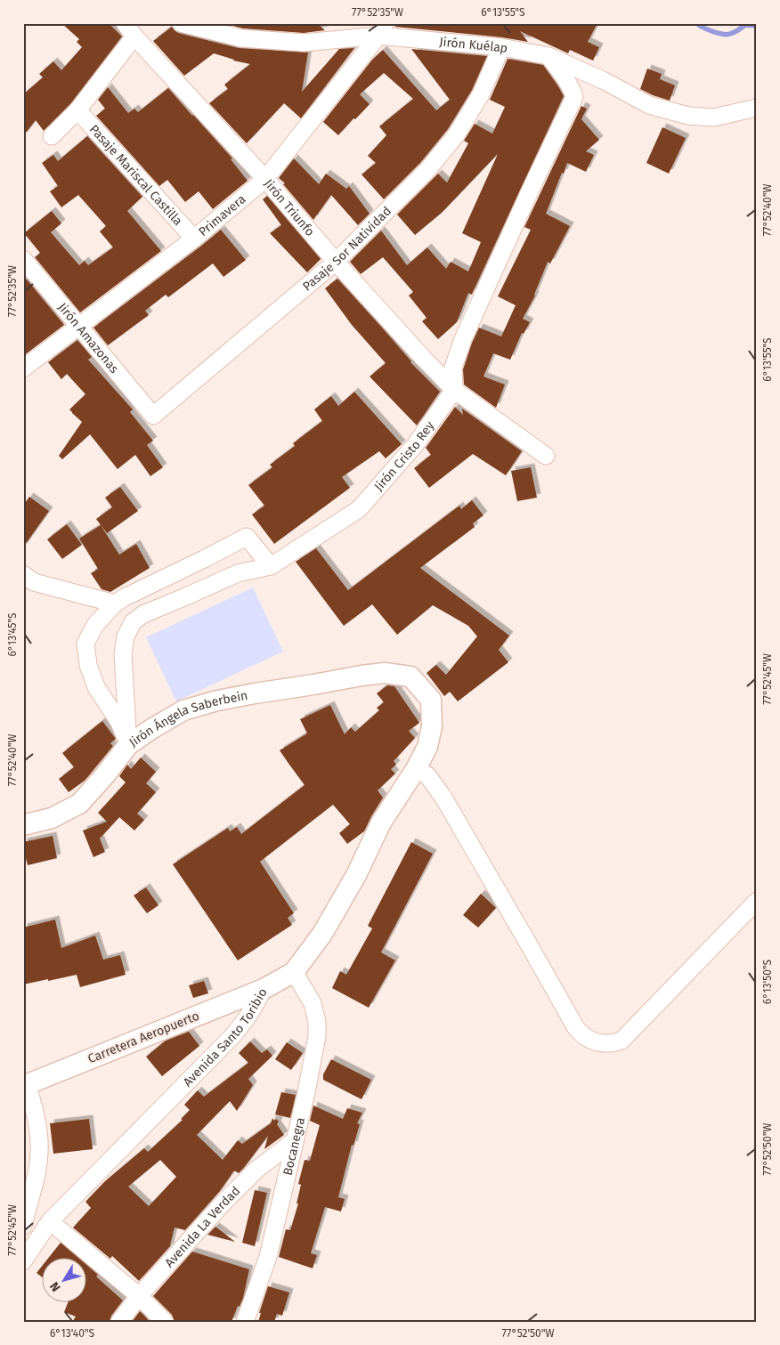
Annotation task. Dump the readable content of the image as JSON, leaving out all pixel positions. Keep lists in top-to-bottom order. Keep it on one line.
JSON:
{"streets":{"main road":["Jirón Ángela Saberbein","Carretera Aeropuerto","Avenida Santo Toribio"],"street":["Jirón Kuélap","Pasaje Mariscal Castilla","Jirón Triunfo","Primavera","Pasaje Sor Natividad","Jirón Amazonas","Jirón Cristo Rey","Bocanegra","Avenida La Verdad"]},"crossings":[["Jirón Kuélap","Primavera"],["Jirón Kuélap","Pasaje Sor Natividad"],["Pasaje Mariscal Castilla","Primavera"],["Jirón Triunfo","Primavera"],["Jirón Triunfo","Pasaje Sor Natividad"],["Jirón Triunfo","Jirón Cristo Rey"],["Primavera","Jirón Amazonas"],["Pasaje Sor Natividad","Jirón Amazonas"],["Jirón Cristo Rey","Jirón Ángela Saberbein"],["Jirón Ángela Saberbein","Avenida Santo Toribio"],["Carretera Aeropuerto","Avenida Santo Toribio"],["Avenida Santo Toribio","Bocanegra"],["Bocanegra","Avenida La Verdad"]],"north":"bottom left","coordinates":["77°52'35\"W","6°13'55\"S","77°52'40\"W","6°13'45\"S","77°52'45\"W","6°13'50\"S","77°52'50\"W","6°13'40\"S"]}
